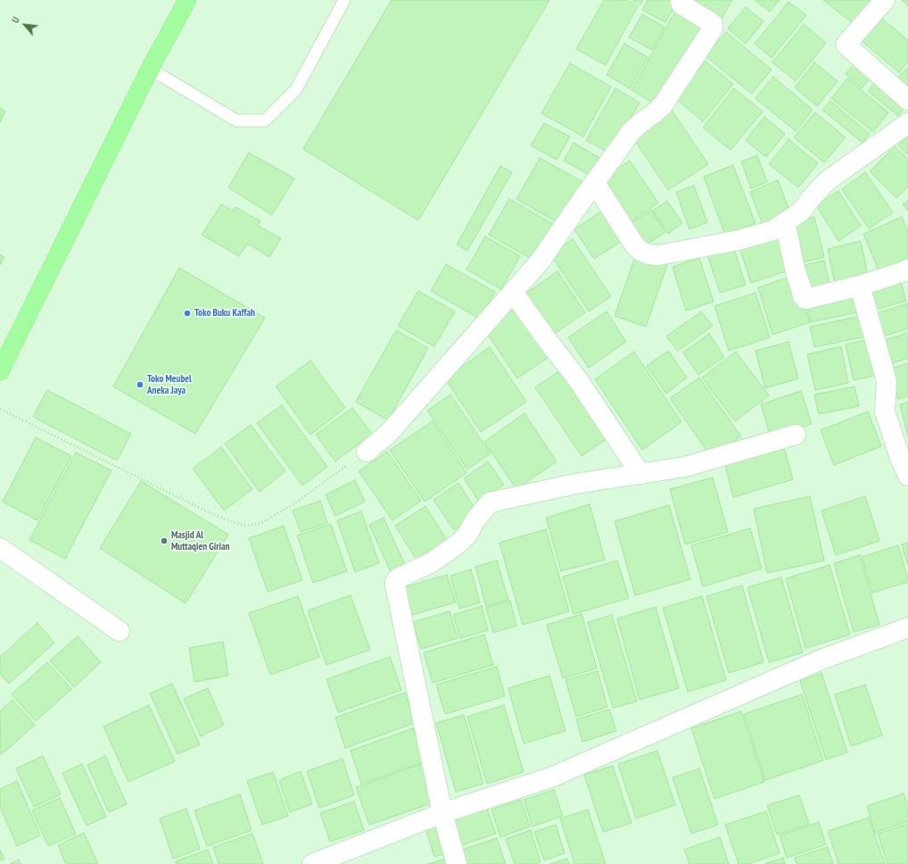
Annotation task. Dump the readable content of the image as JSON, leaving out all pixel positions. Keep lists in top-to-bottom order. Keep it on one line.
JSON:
{"places":["Toko Buku Kaffah","Toko Meubel Aneka Jaya","Masjid Al Muttaqien Girian"],"north":"top left"}
